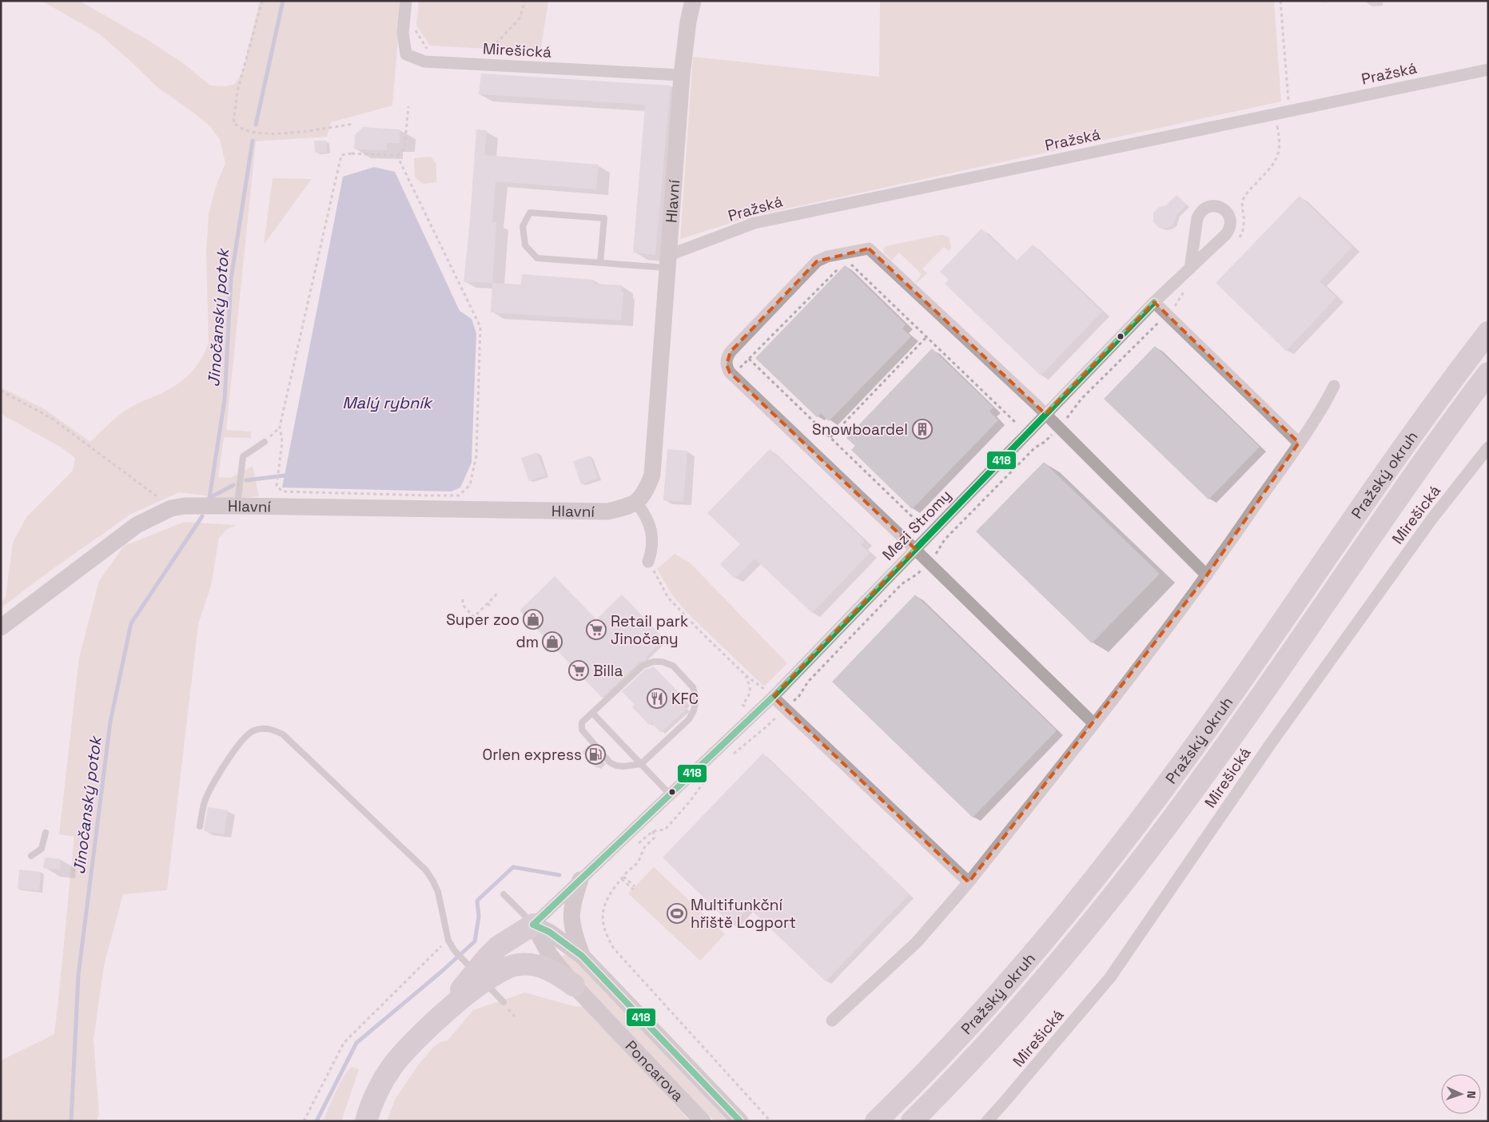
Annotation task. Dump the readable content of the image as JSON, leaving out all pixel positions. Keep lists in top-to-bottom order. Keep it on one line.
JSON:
{"streets":{"highway":["Pražský okruh"],"street":["Mirešická","Pražská","Hlavní","Mezi Stromy","Poncarova"]},"crossings":[["Mirešická","Hlavní"],["Pražská","Hlavní"],["Mezi Stromy","Poncarova"]],"water":["Jinočanský potok","Malý rybník"],"places":{"building":["Snowboardel"],"shop":["Super zoo","dm"],"supermarket":["Retail park Jinočany","Billa"],"restaurant":["KFC"],"fuel station":["Orlen express"],"sports":["Multifunkční hřiště Logport"]},"lines":["transit line 418"],"north":"right"}
